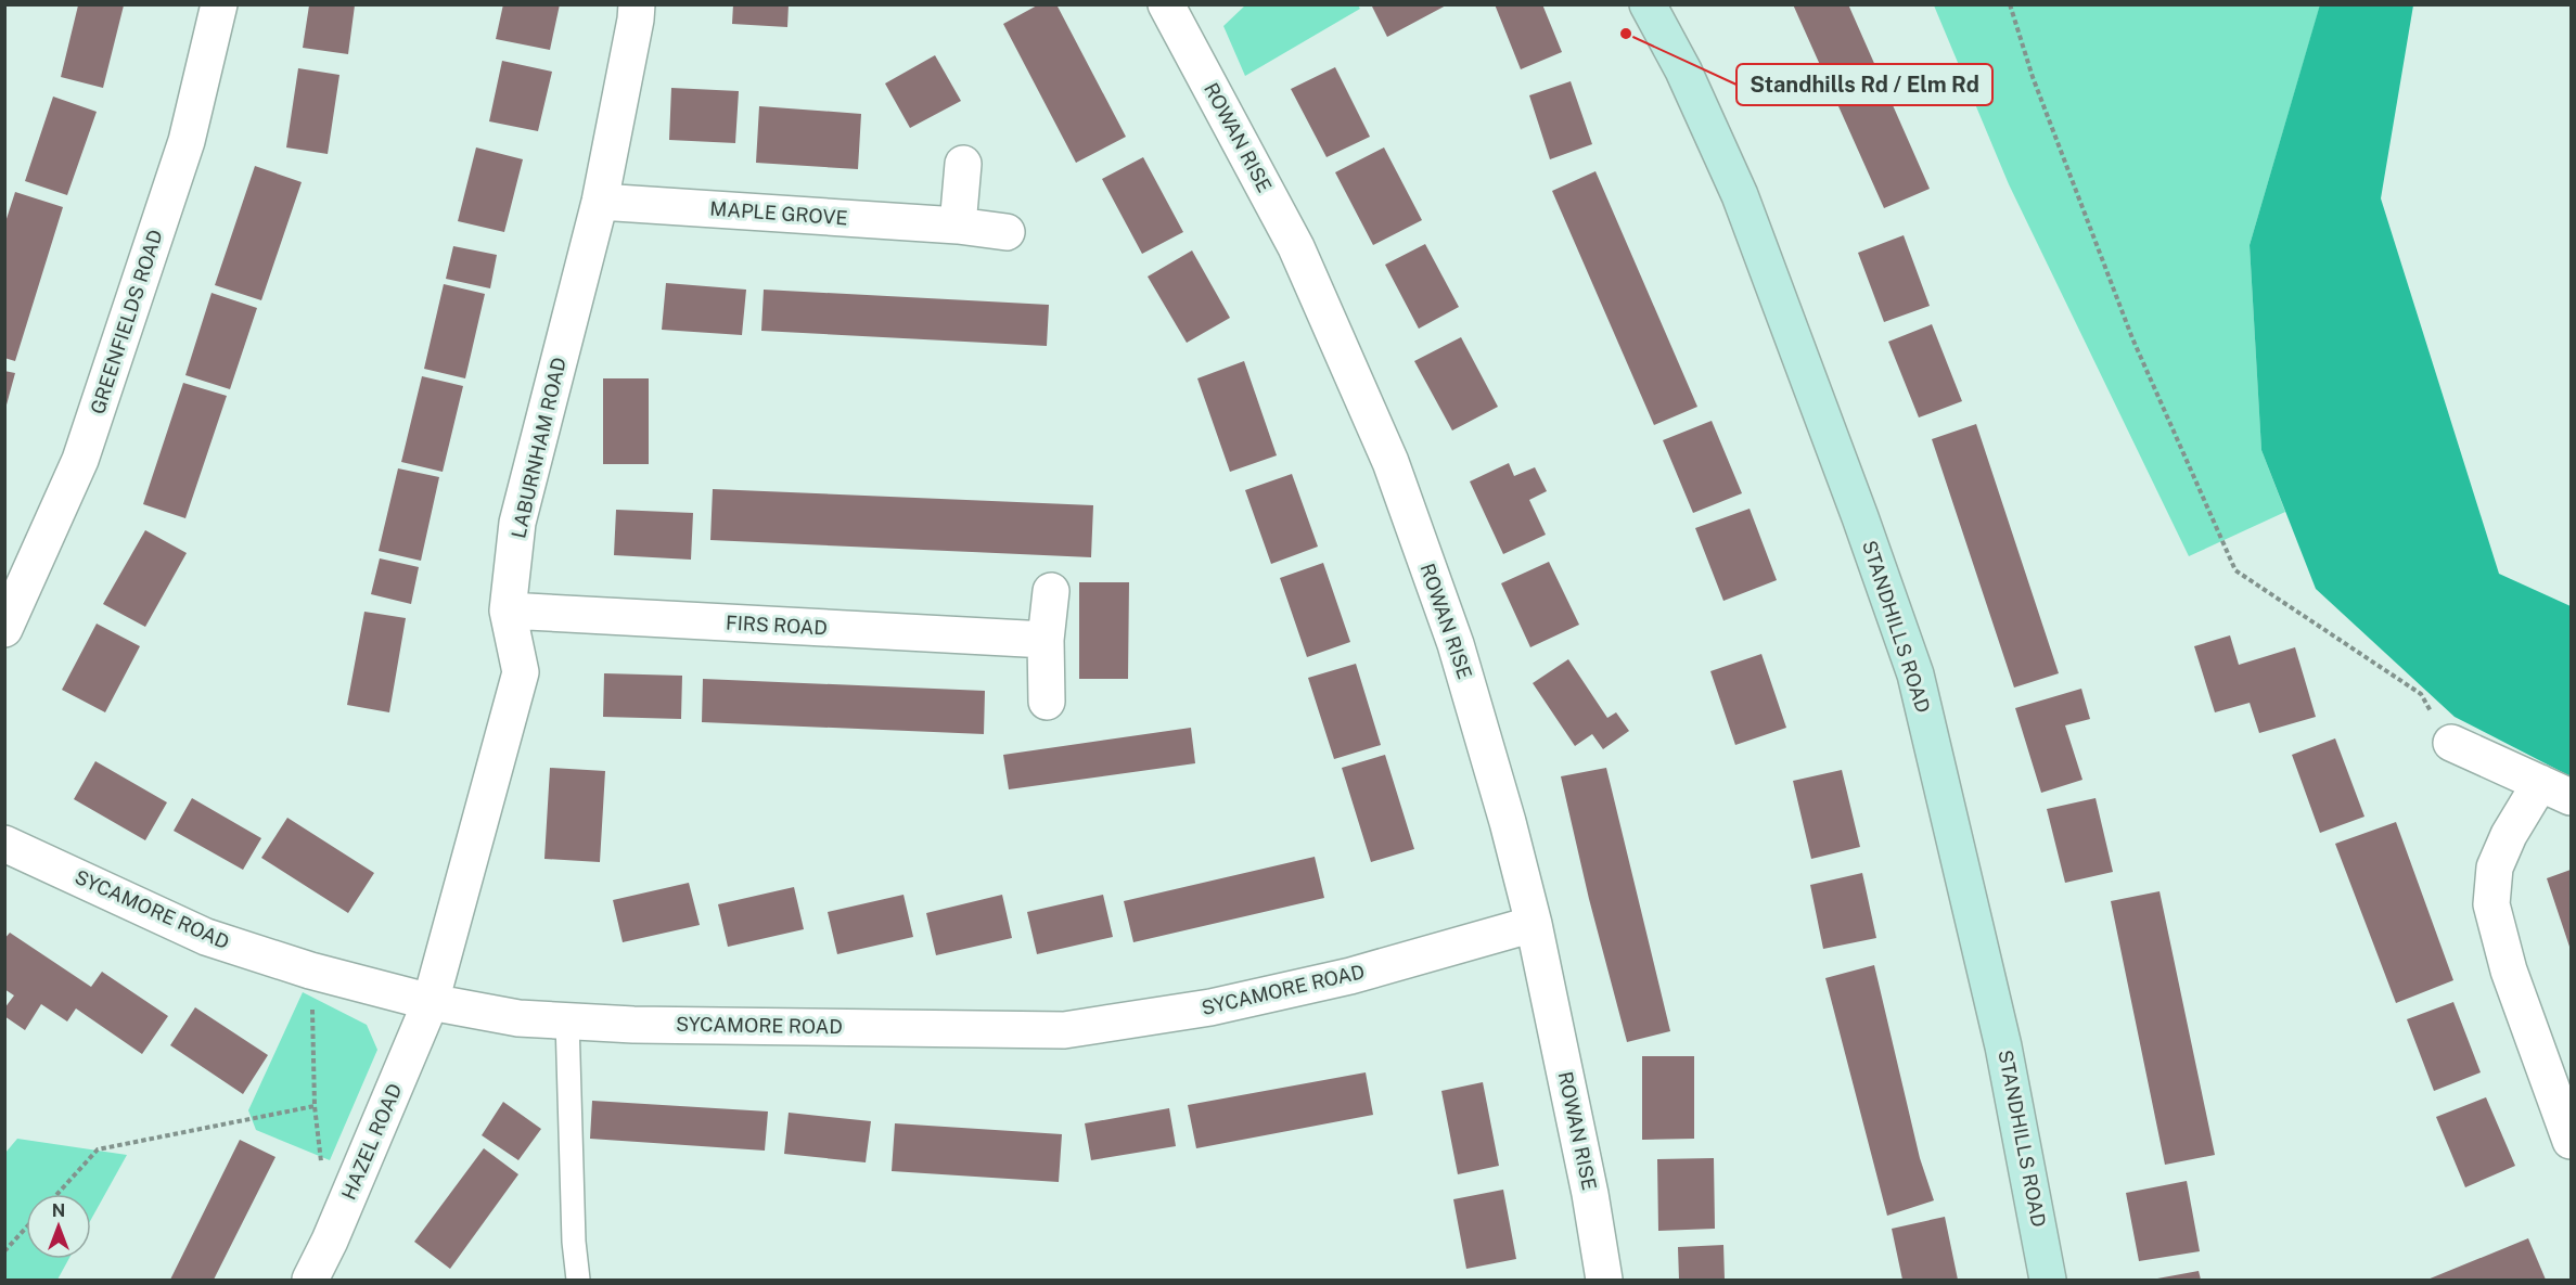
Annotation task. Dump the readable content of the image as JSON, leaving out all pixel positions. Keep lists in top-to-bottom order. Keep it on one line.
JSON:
{"streets":{"street":["ROWAN RISE","MAPLE GROVE","GREENFIELDS ROAD","LABURNHAM ROAD","FIRS ROAD","STANDHILLS ROAD","SYCAMORE ROAD","HAZEL ROAD"]},"crossings":[["ROWAN RISE","SYCAMORE ROAD"],["MAPLE GROVE","LABURNHAM ROAD"],["LABURNHAM ROAD","FIRS ROAD"],["LABURNHAM ROAD","SYCAMORE ROAD"],["LABURNHAM ROAD","HAZEL ROAD"],["SYCAMORE ROAD","HAZEL ROAD"]],"places":["Standhills Rd / Elm Rd"],"north":"top"}
